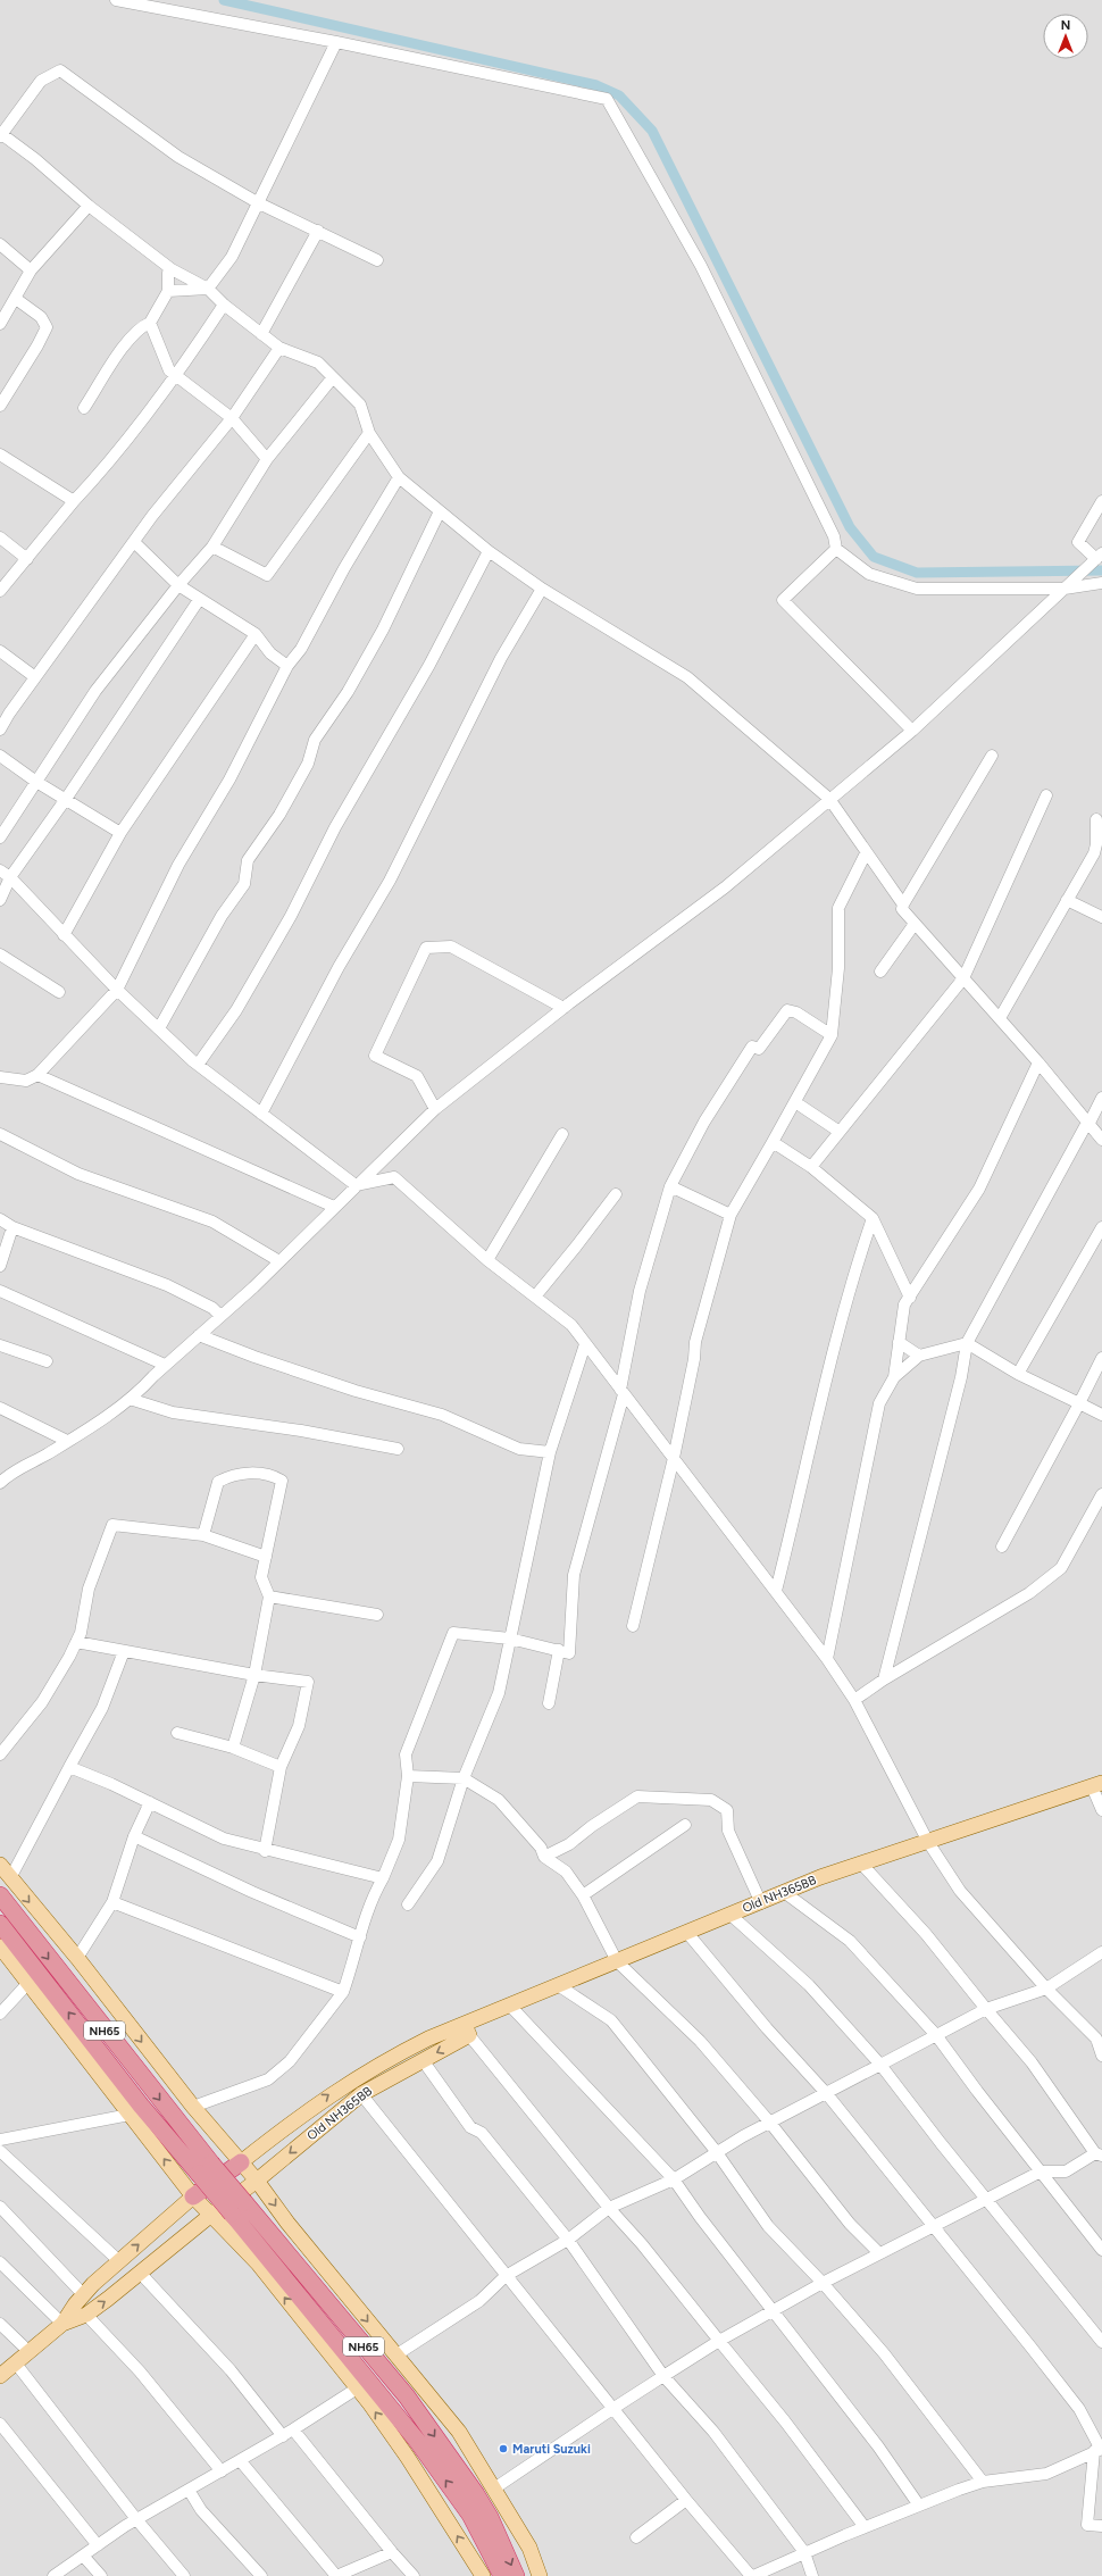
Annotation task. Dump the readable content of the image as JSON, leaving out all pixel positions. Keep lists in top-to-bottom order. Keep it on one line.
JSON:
{"streets":{"highway":["NH65"],"main road":["Old NH365BB"]},"places":["Maruti Suzuki"],"north":"top"}
